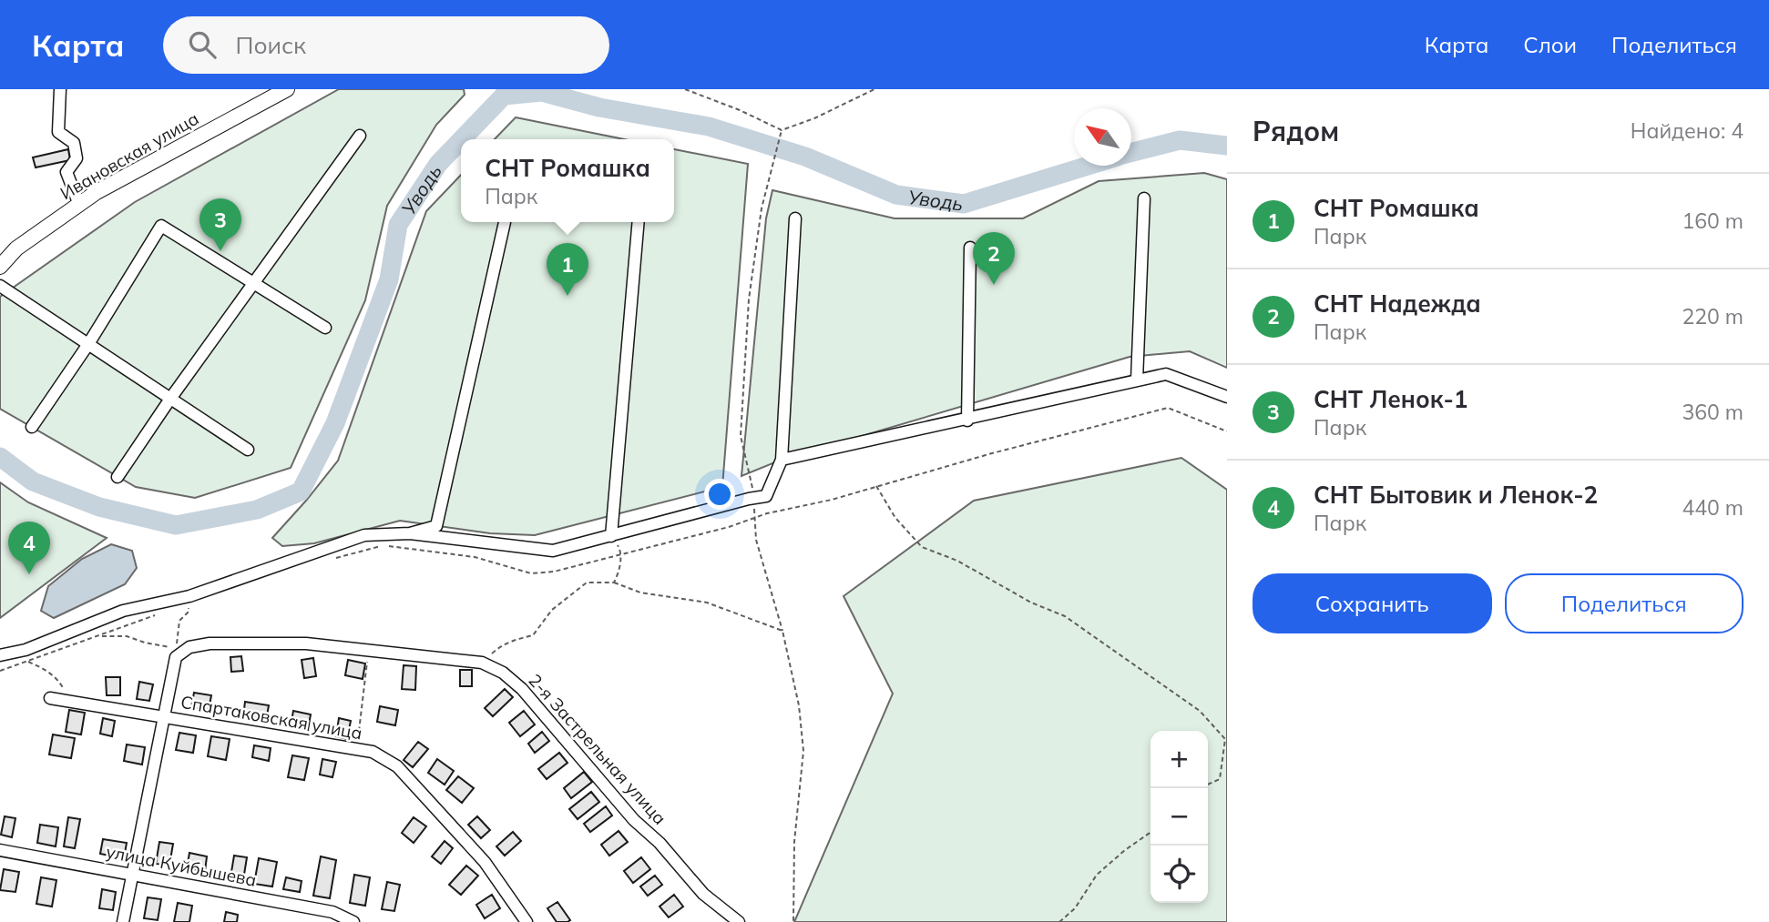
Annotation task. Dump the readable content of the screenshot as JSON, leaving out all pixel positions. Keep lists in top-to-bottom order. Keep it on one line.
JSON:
{"streets":{"main road":["Ивановская улица"],"street":["Спартаковская улица","2-я Застрельная улица","улица Куйбышева"]},"crossings":[["Спартаковская улица","2-я Застрельная улица"]],"water":["Уводь"],"north":"top left","page":{"header":"Карта","search":"Поиск","nav":["Карта","Слои","Поделиться"],"heading":["Рядом","Найдено: 4"],"popup":["СНТ Ромашка","Парк"],"list":[{"mark":"1","name":"СНТ Ромашка","note":"Парк","value":"160 m"},{"mark":"2","name":"СНТ Надежда","note":"Парк","value":"220 m"},{"mark":"3","name":"СНТ Ленок-1","note":"Парк","value":"360 m"},{"mark":"4","name":"СНТ Бытовик и Ленок-2","note":"Парк","value":"440 m"}],"pins":["3","2","1","4"],"buttons":["Сохранить","Поделиться"],"map_buttons":["+","−"]}}
